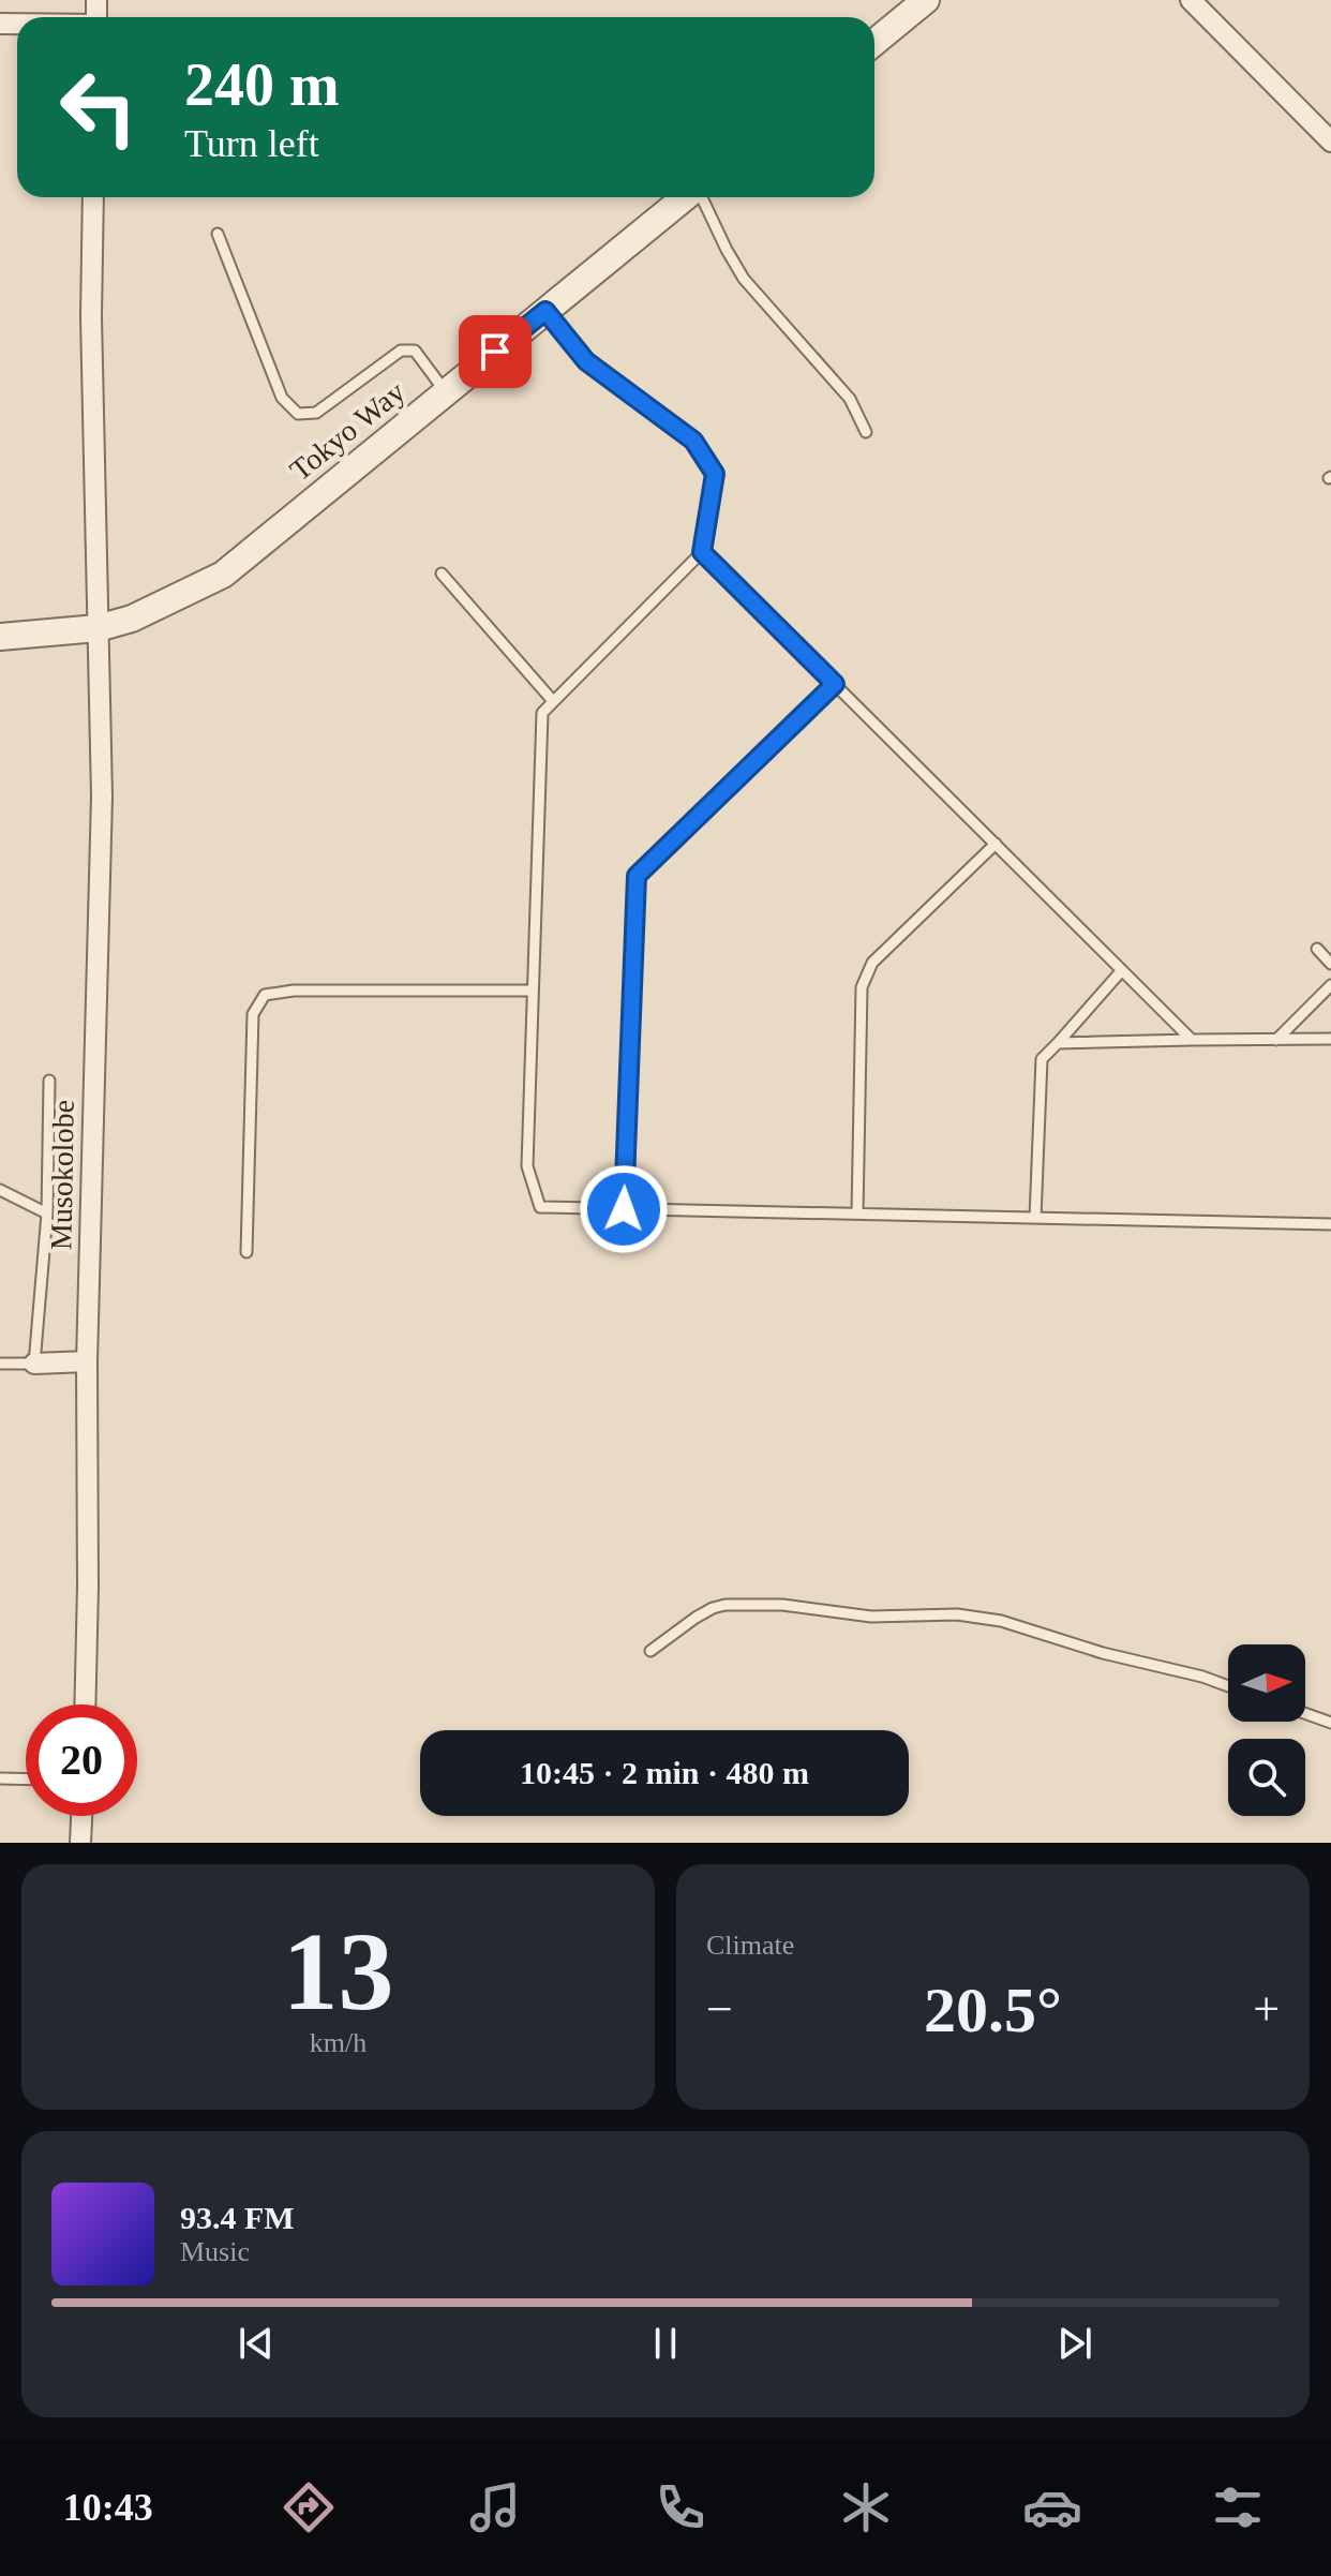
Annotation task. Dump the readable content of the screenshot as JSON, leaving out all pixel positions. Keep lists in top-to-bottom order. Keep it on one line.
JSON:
{"streets":{"street":["Tokyo Way","Musokolobe"]},"crossings":[["Tokyo Way","Musokolobe"]],"north":"right","page":{"turn":["240 m","Turn left"],"limit":"20","trip":"10:45 · 2 min · 480 m","tile":[["13","km/h"],"Climate"],"heat":["−","20.5°","+"],"song":["93.4 FM","Music"],"tabs":"10:43"}}
